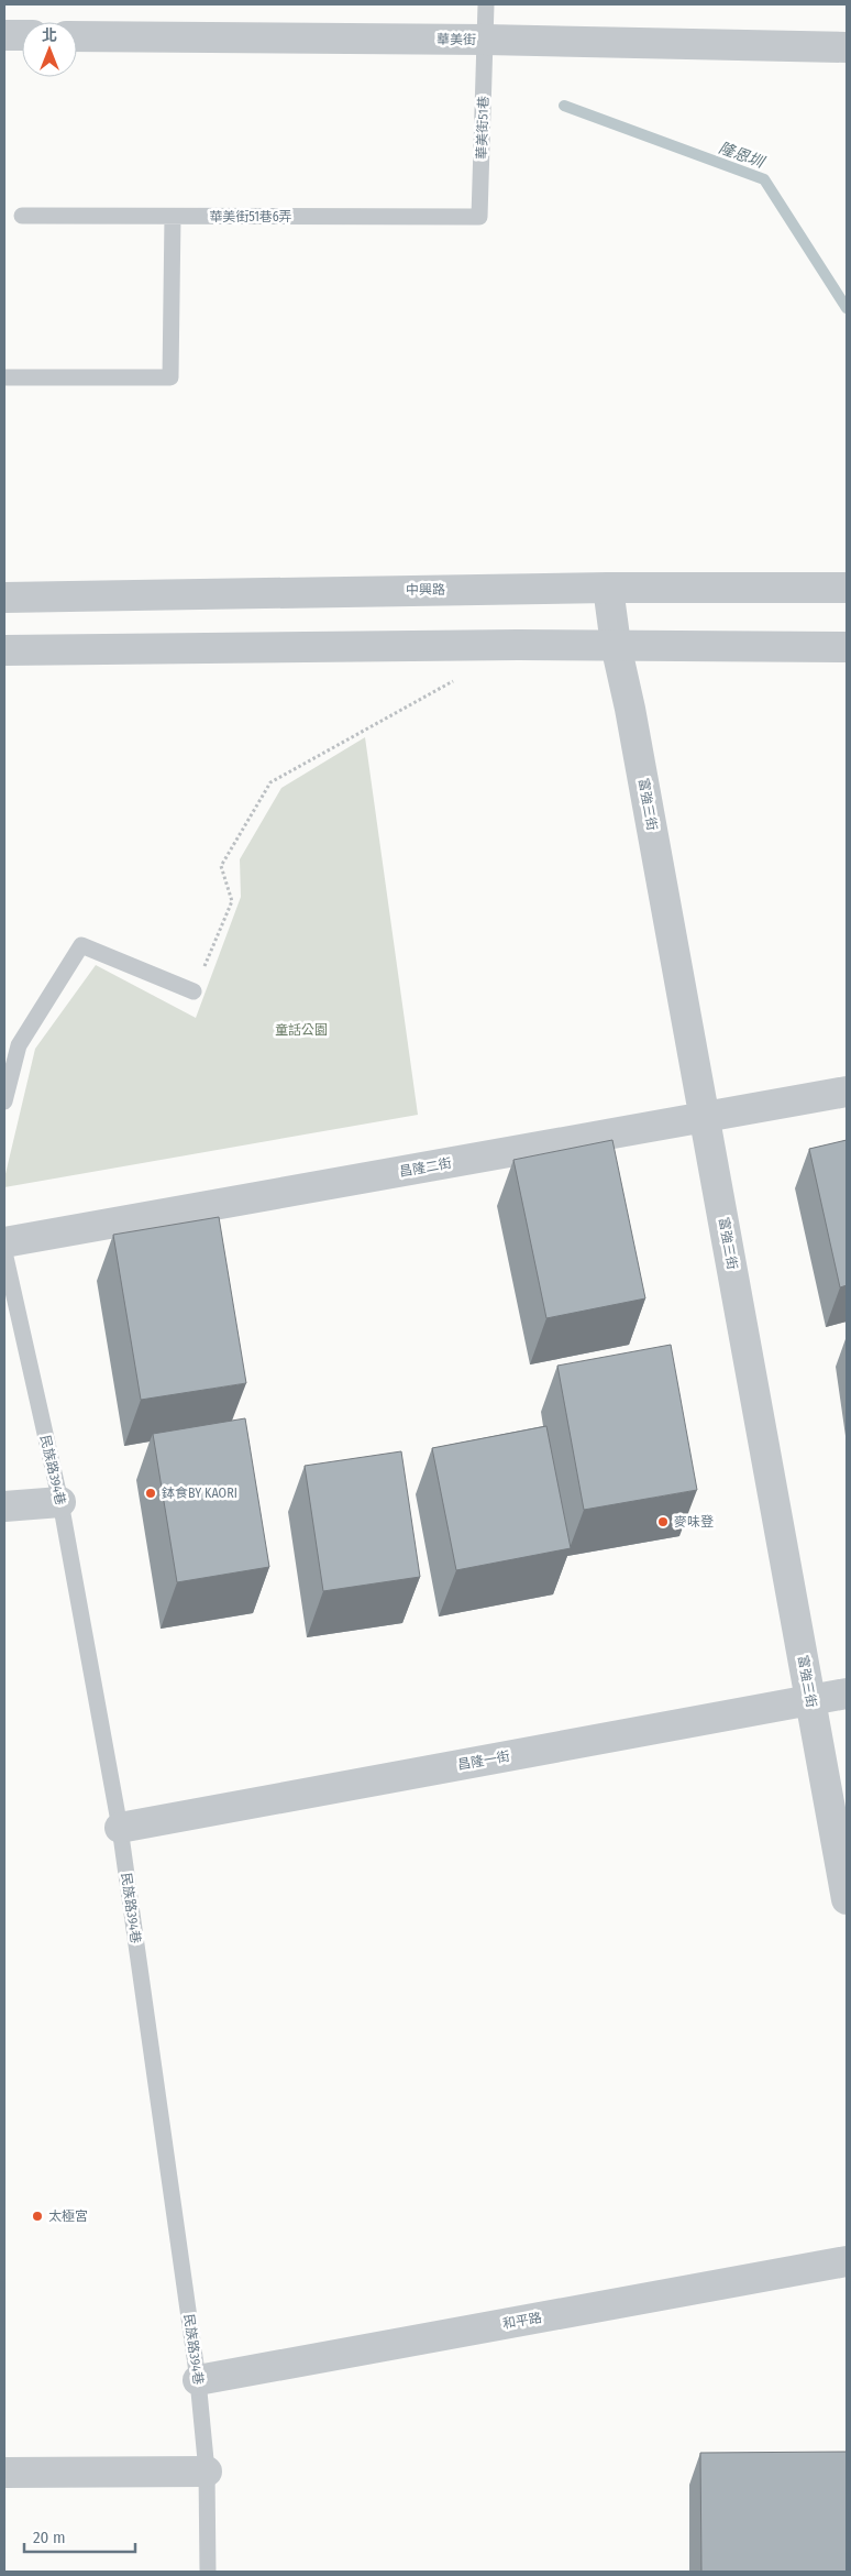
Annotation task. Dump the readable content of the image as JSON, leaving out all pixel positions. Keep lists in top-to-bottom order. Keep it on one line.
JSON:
{"streets":{"street":["華美街","中興路","富強三街","昌隆二街","昌隆一街","和平路"],"lane":["華美街51巷","華美街51巷6弄","民族路394巷"]},"crossings":[["華美街","華美街51巷"],["華美街51巷","華美街51巷6弄"],["中興路","富強三街"],["富強三街","昌隆二街"],["富強三街","昌隆一街"],["民族路394巷","昌隆一街"],["民族路394巷","和平路"]],"water":["隆恩圳"],"parks":["童話公園"],"places":["鉢食BY KAORI","麥味登","太極宮"],"scale_bar":"20 m","north":"top"}
